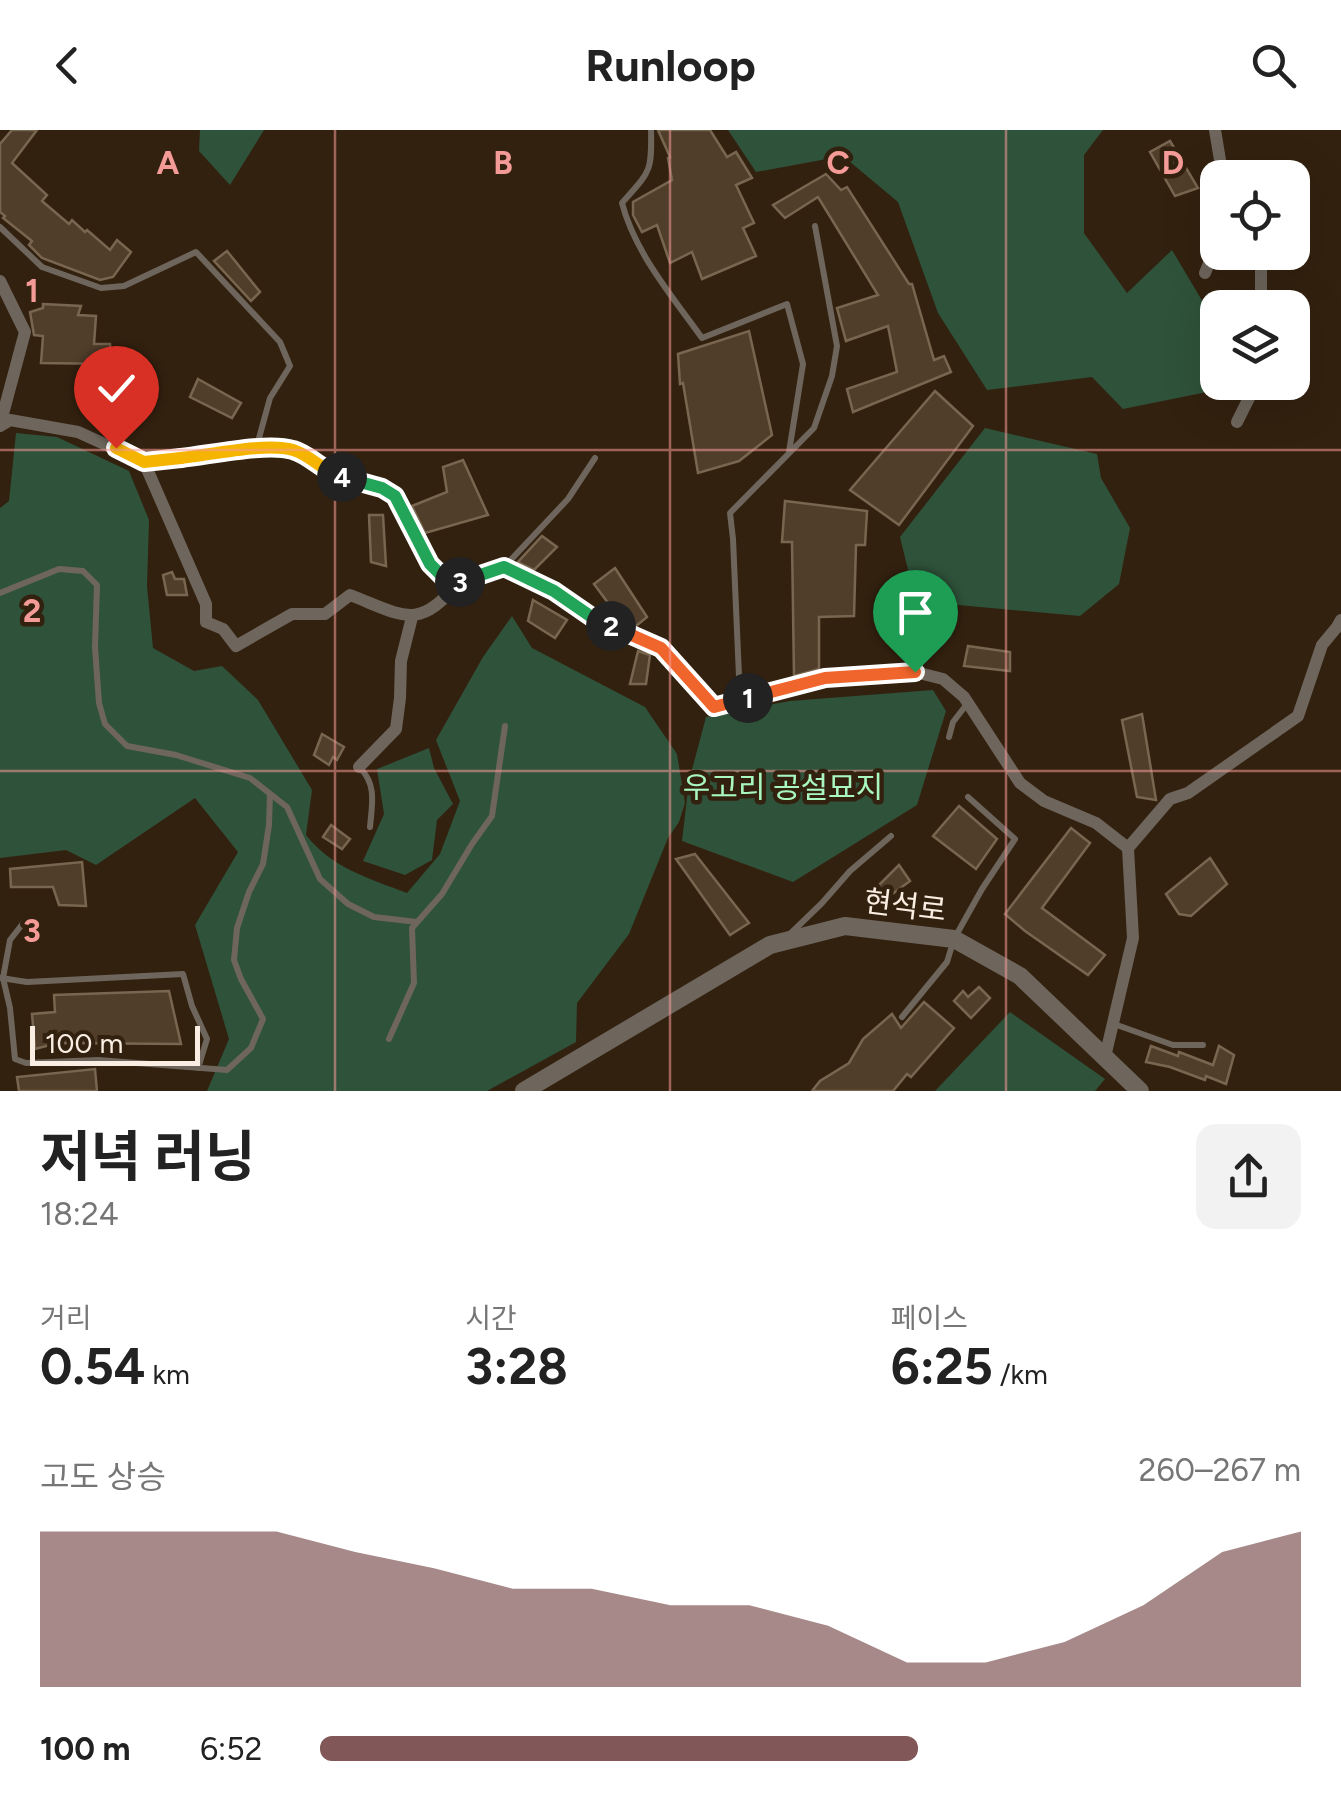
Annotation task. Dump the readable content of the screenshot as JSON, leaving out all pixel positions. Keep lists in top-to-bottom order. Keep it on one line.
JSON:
{"streets":{"street":["현석로"]},"parks":["우고리 공설묘지"],"scale_bar":"100 m","page":{"header":"Runloop","pins":["4","3","2","1"],"scale":"100 m","heading":["저녁 러닝","18:24"],"stats":[["거리","0.54 km"],["시간","3:28"],["페이스","6:25 /km"]],"chart":["고도 상승","260–267 m"],"list":[{"name":"100 m","note":"6:52"}]},"grid":{"columns":["A","B","C","D"],"rows":["1","2","3"]}}
